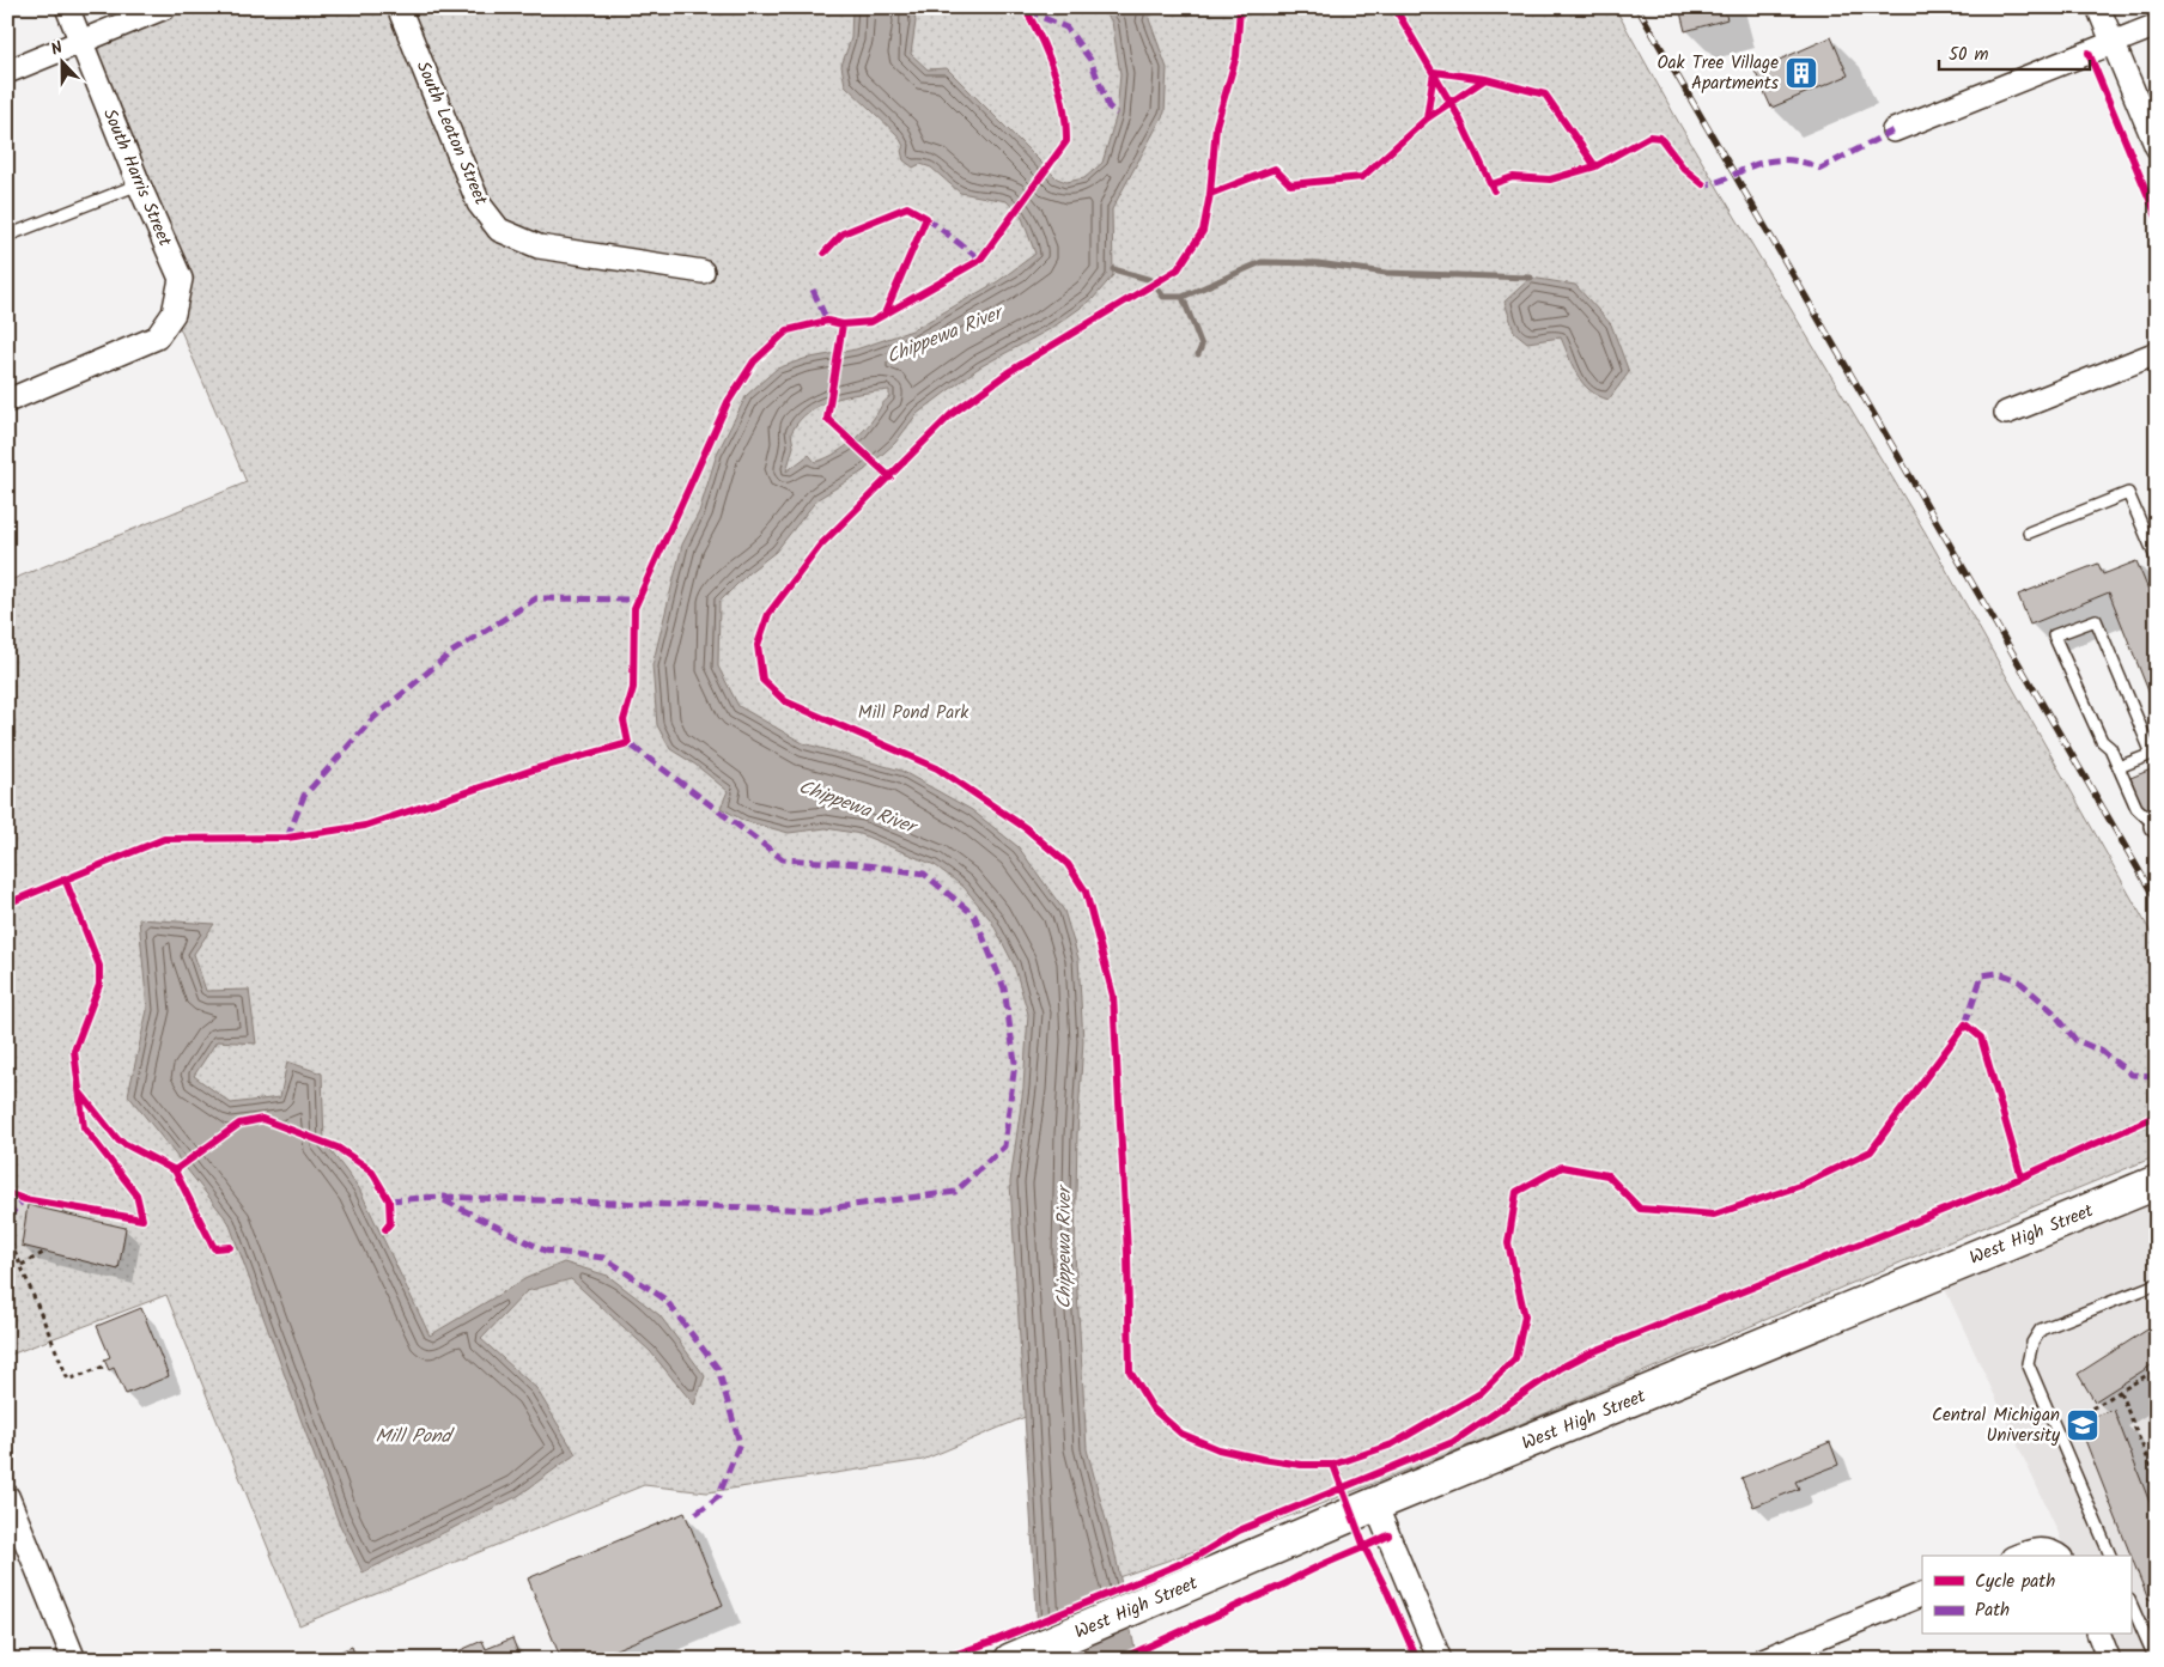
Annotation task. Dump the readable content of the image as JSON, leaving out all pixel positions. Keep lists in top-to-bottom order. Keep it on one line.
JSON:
{"streets":{"main road":["West High Street"],"street":["South Leaton Street","South Harris Street"]},"water":["Chippewa River","Mill Pond"],"parks":["Mill Pond Park"],"places":{"building":["Oak Tree Village Apartments"],"school or university":["Central Michigan University"]},"legend":["Cycle path","Path"],"scale_bar":"50 m","north":"top"}
